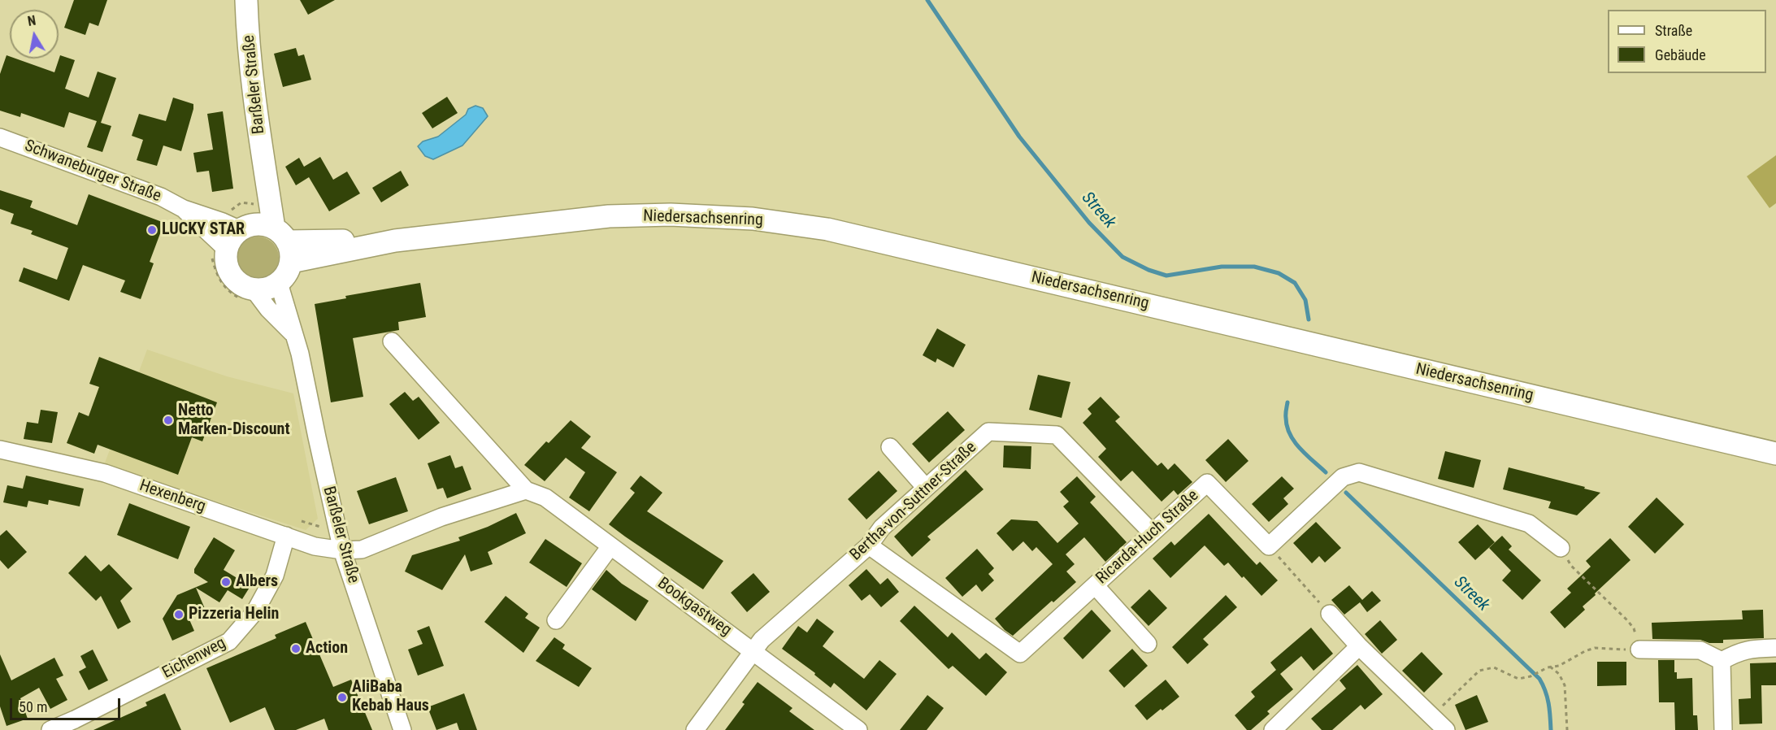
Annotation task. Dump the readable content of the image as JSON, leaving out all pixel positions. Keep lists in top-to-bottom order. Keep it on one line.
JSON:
{"streets":{"main road":["Barßeler Straße","Niedersachsenring"],"street":["Schwaneburger Straße","Hexenberg","Bertha-von-Suttner-Straße","Ricarda-Huch Straße","Bookgastweg","Eichenweg"]},"crossings":[["Barßeler Straße","Schwaneburger Straße"],["Barßeler Straße","Niedersachsenring"],["Barßeler Straße","Hexenberg"],["Schwaneburger Straße","Niedersachsenring"],["Hexenberg","Eichenweg"],["Bertha-von-Suttner-Straße","Ricarda-Huch Straße"],["Bertha-von-Suttner-Straße","Bookgastweg"]],"water":["Streek"],"places":["LUCKY STAR","Netto Marken-Discount","Albers","Pizzeria Helin","Action","AliBaba Kebab Haus"],"legend":["Straße","Gebäude"],"scale_bar":"50 m","north":"top"}
